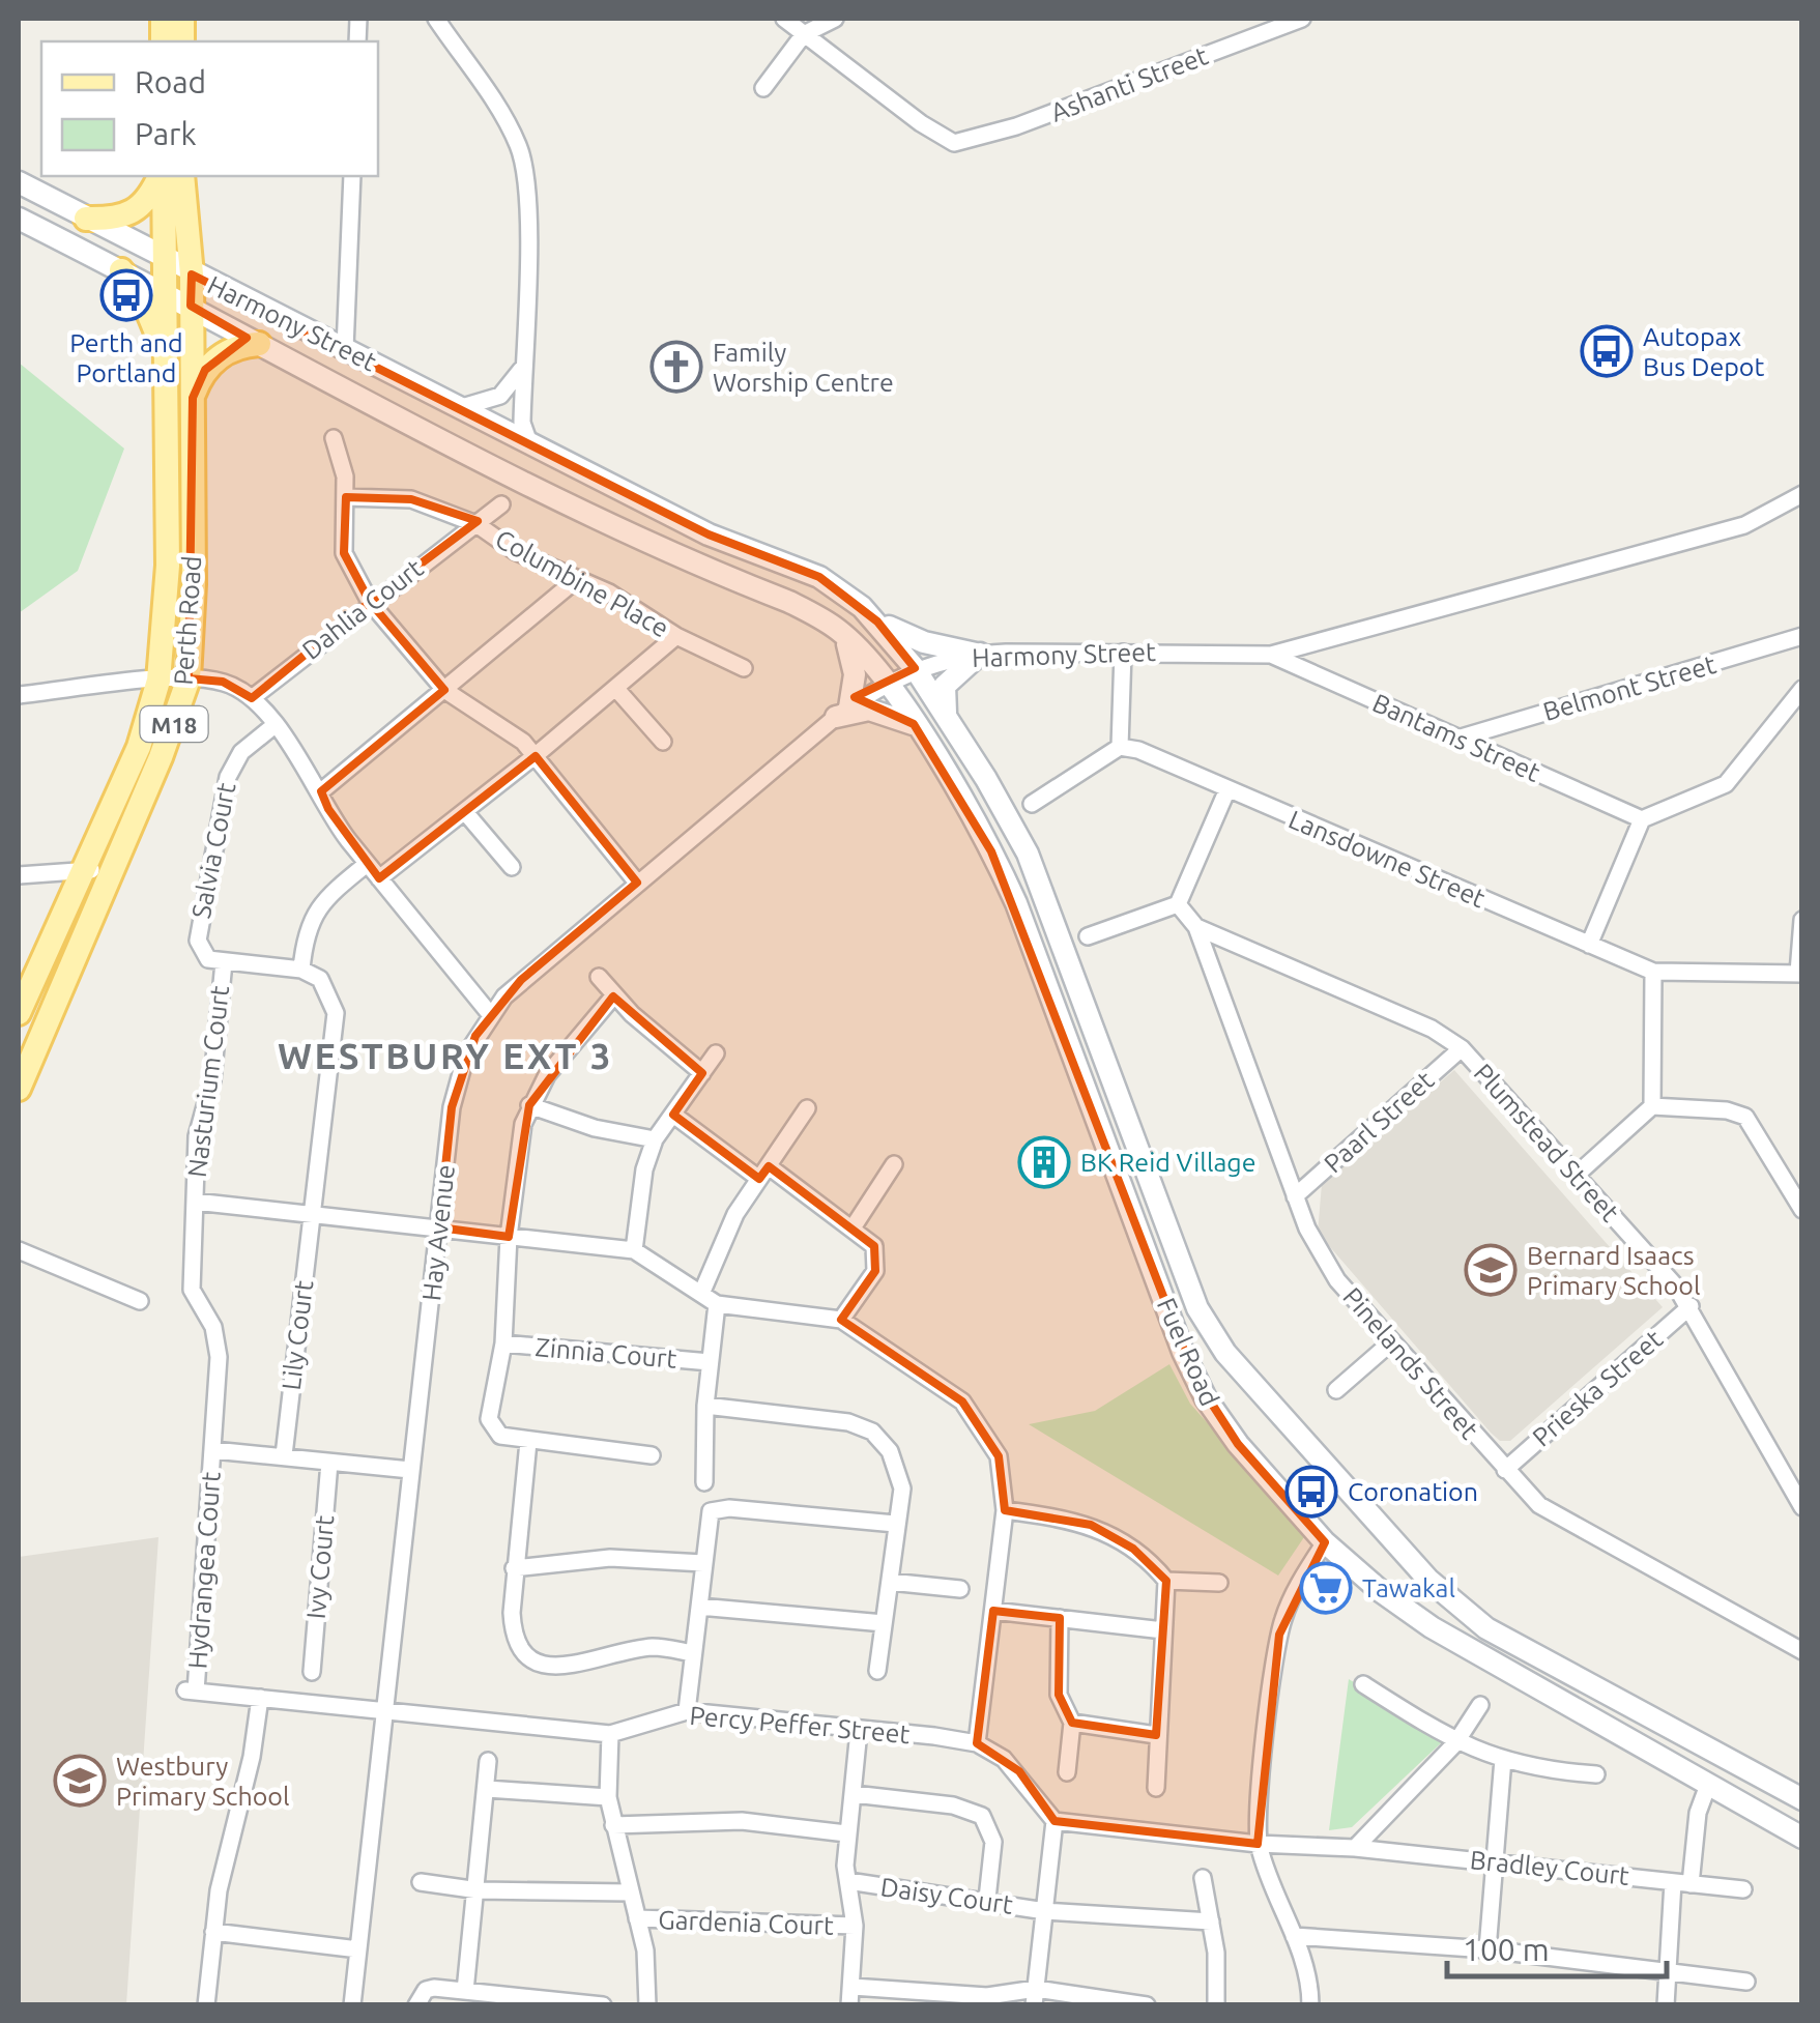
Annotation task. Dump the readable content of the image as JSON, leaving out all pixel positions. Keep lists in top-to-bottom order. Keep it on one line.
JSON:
{"streets":{"main road":["Harmony Street","Perth Road","M18","Fuel Road"],"street":["Ashanti Street","Columbine Place","Dahlia Court","Belmont Street","Bantams Street","Salvia Court","Lansdowne Street","Nasturium Court","Paarl Street","Plumstead Street","Hay Avenue","Lily Court","Zinnia Court","Pinelands Street","Prieska Street","Ivy Court","Hydrangea Court","Percy Peffer Street","Bradley Court","Daisy Court","Gardenia Court"]},"crossings":[["Harmony Street","Perth Road"],["Harmony Street","Bantams Street"],["Harmony Street","Hay Avenue"],["Harmony Street","Fuel Road"],["Columbine Place","Dahlia Court"],["Belmont Street","Bantams Street"],["Salvia Court","Nasturium Court"],["Nasturium Court","Hydrangea Court"],["Paarl Street","Plumstead Street"],["Paarl Street","Pinelands Street"],["Plumstead Street","Pinelands Street"],["Plumstead Street","Prieska Street"],["Hay Avenue","Fuel Road"],["Hay Avenue","Percy Peffer Street"],["Pinelands Street","Prieska Street"],["Hydrangea Court","Percy Peffer Street"]],"districts":["WESTBURY EXT 3"],"places":{"bus stop":["Perth and Portland","Autopax Bus Depot","Coronation"],"church":["Family Worship Centre"],"building":["BK Reid Village"],"school or university":["Bernard Isaacs Primary School","Westbury Primary School"],"supermarket":["Tawakal"]},"legend":["Road","Park"],"scale_bar":"100 m"}
